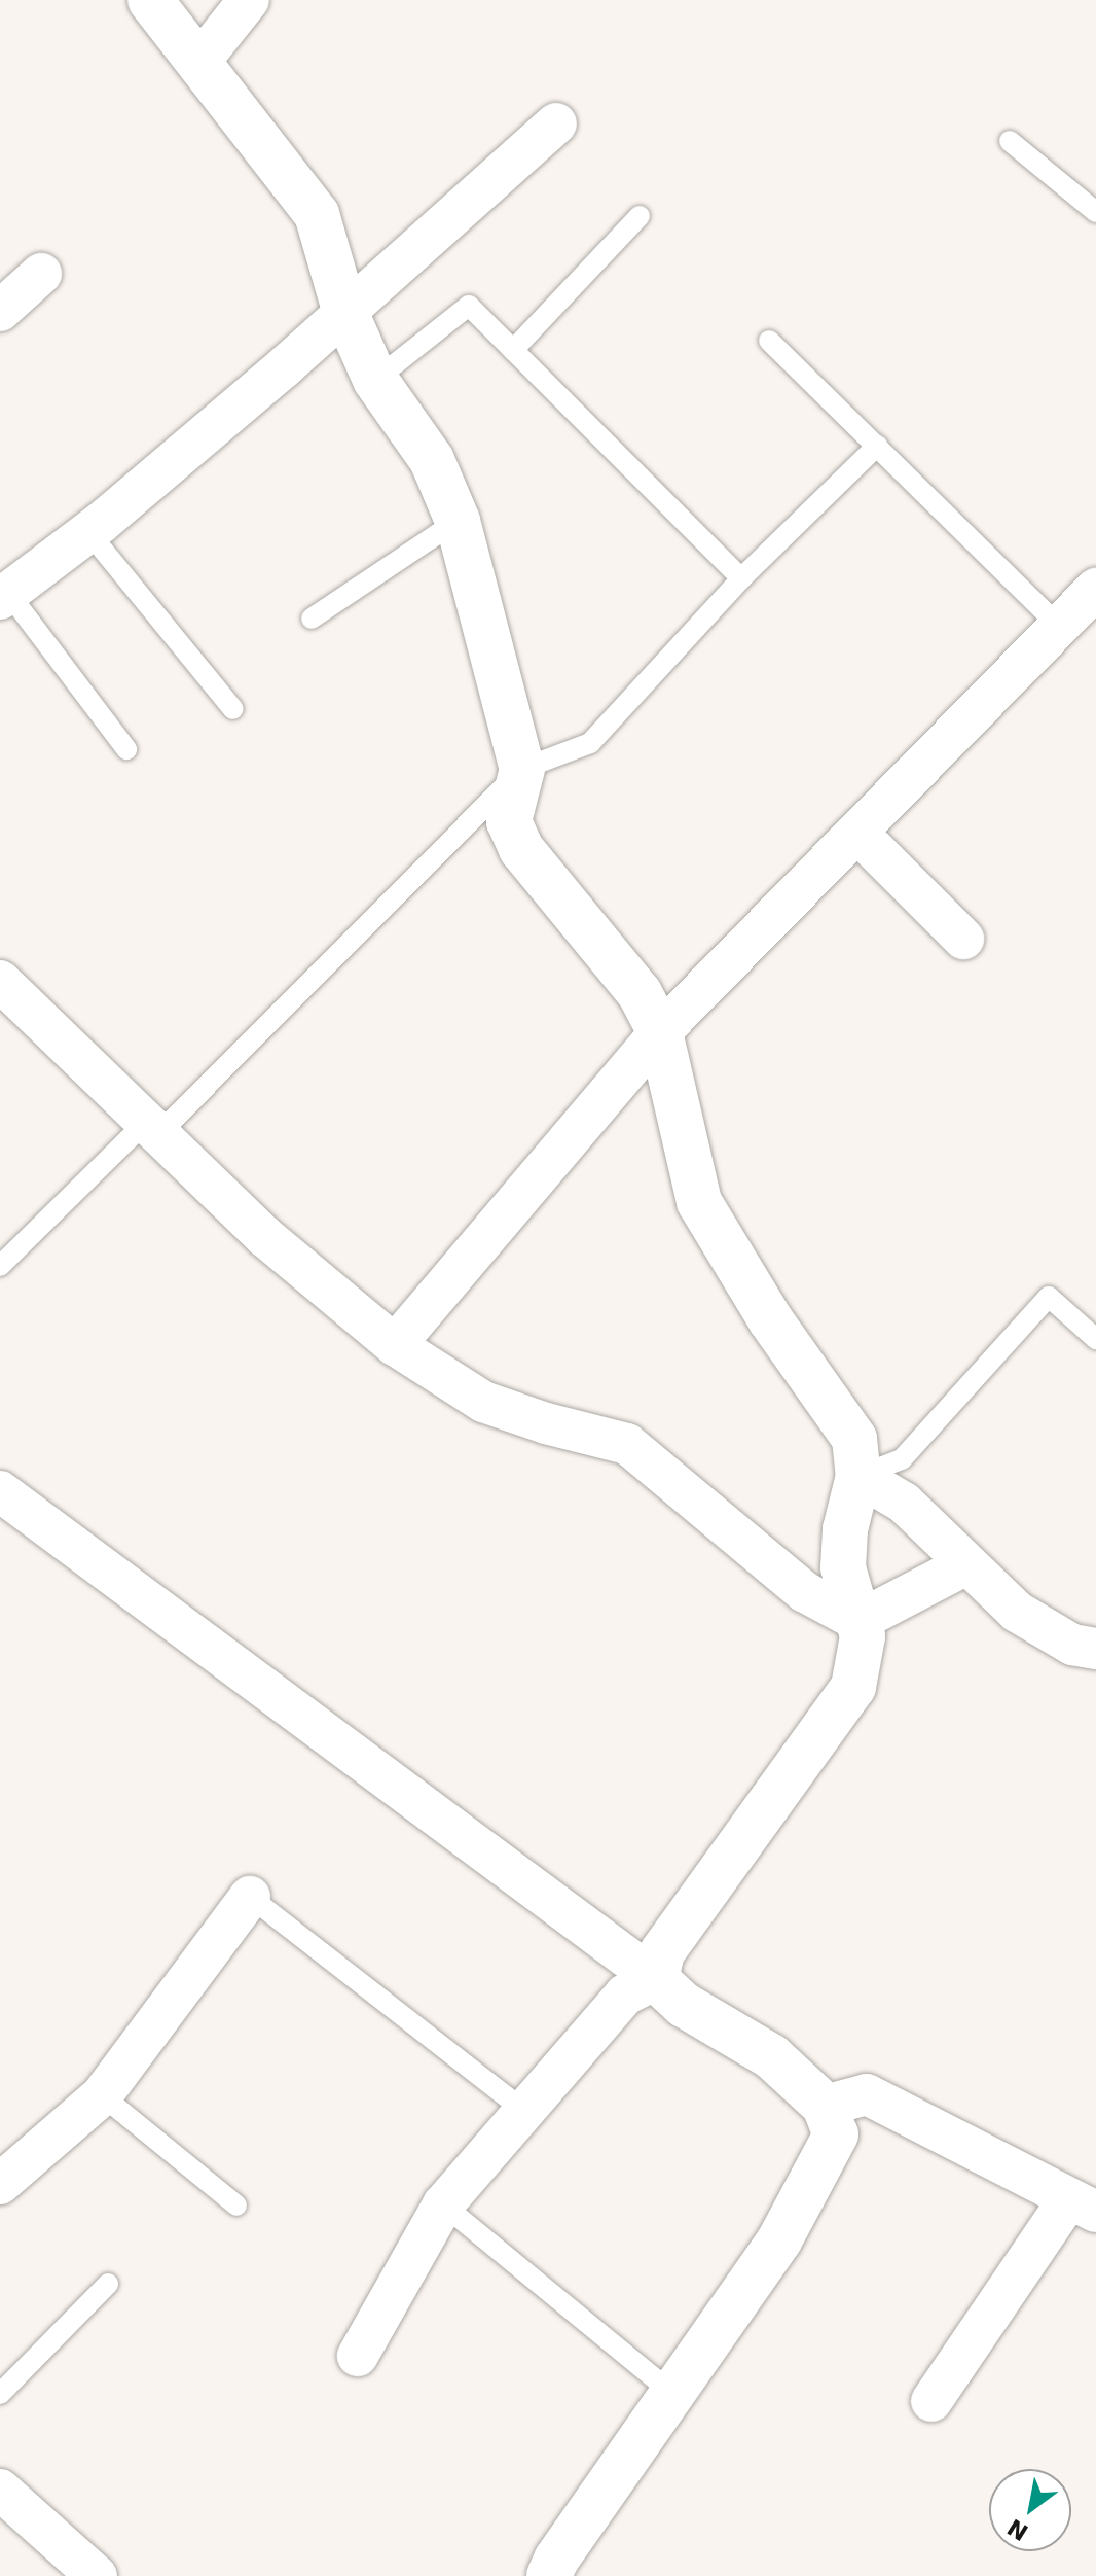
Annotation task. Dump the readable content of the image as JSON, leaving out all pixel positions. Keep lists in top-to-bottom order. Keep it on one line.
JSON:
{"north":"bottom left"}
